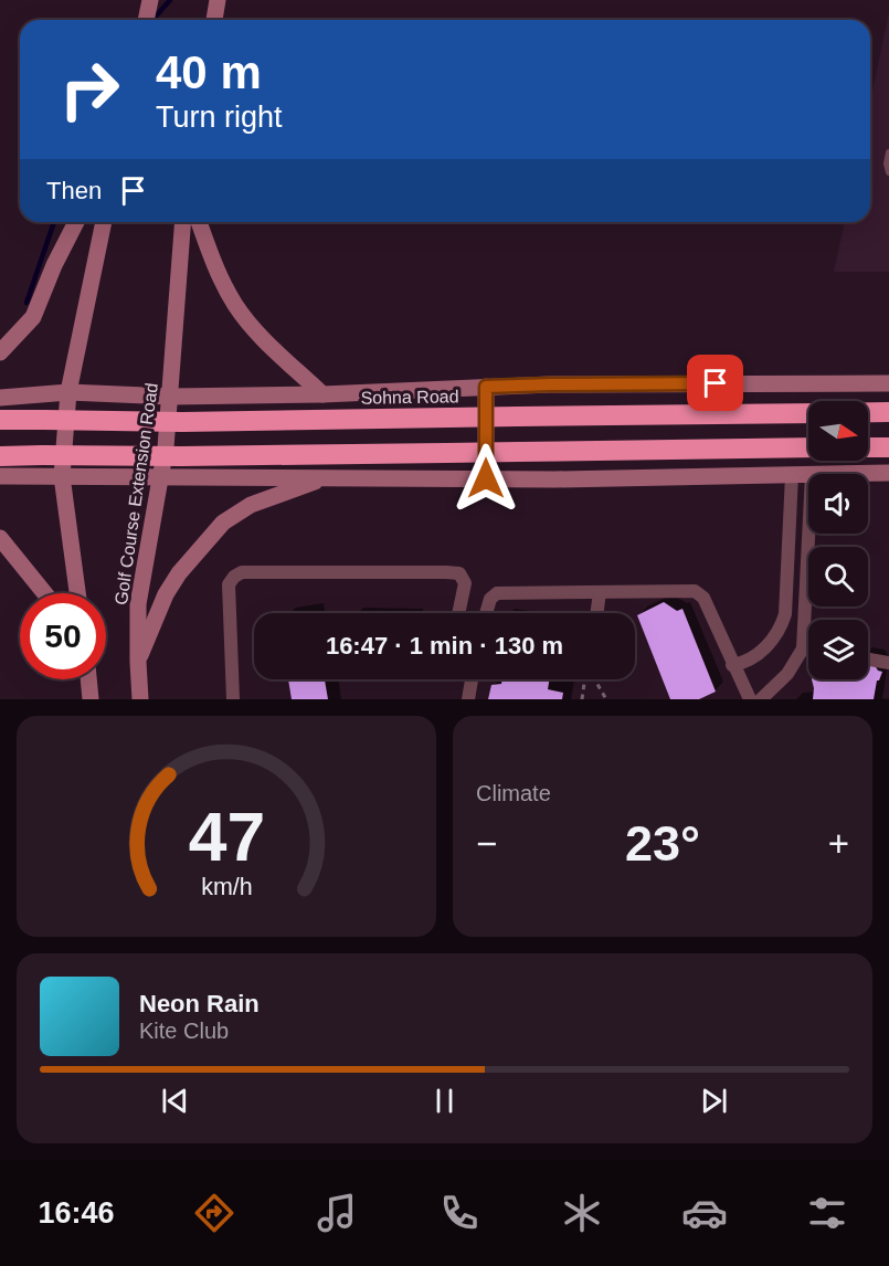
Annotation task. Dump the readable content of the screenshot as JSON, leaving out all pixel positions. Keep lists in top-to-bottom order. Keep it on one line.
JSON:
{"streets":{"highway":["Sohna Road"],"main road":["Golf Course Extension Road"]},"north":"right","page":{"turn":["40 m","Turn right"],"then":"Then","limit":"50","trip":"16:47 · 1 min · 130 m","tile":"Climate","heat":["−","23°","+"],"song":["Neon Rain","Kite Club"],"tabs":"16:46","gauge":["47","km/h"]}}
